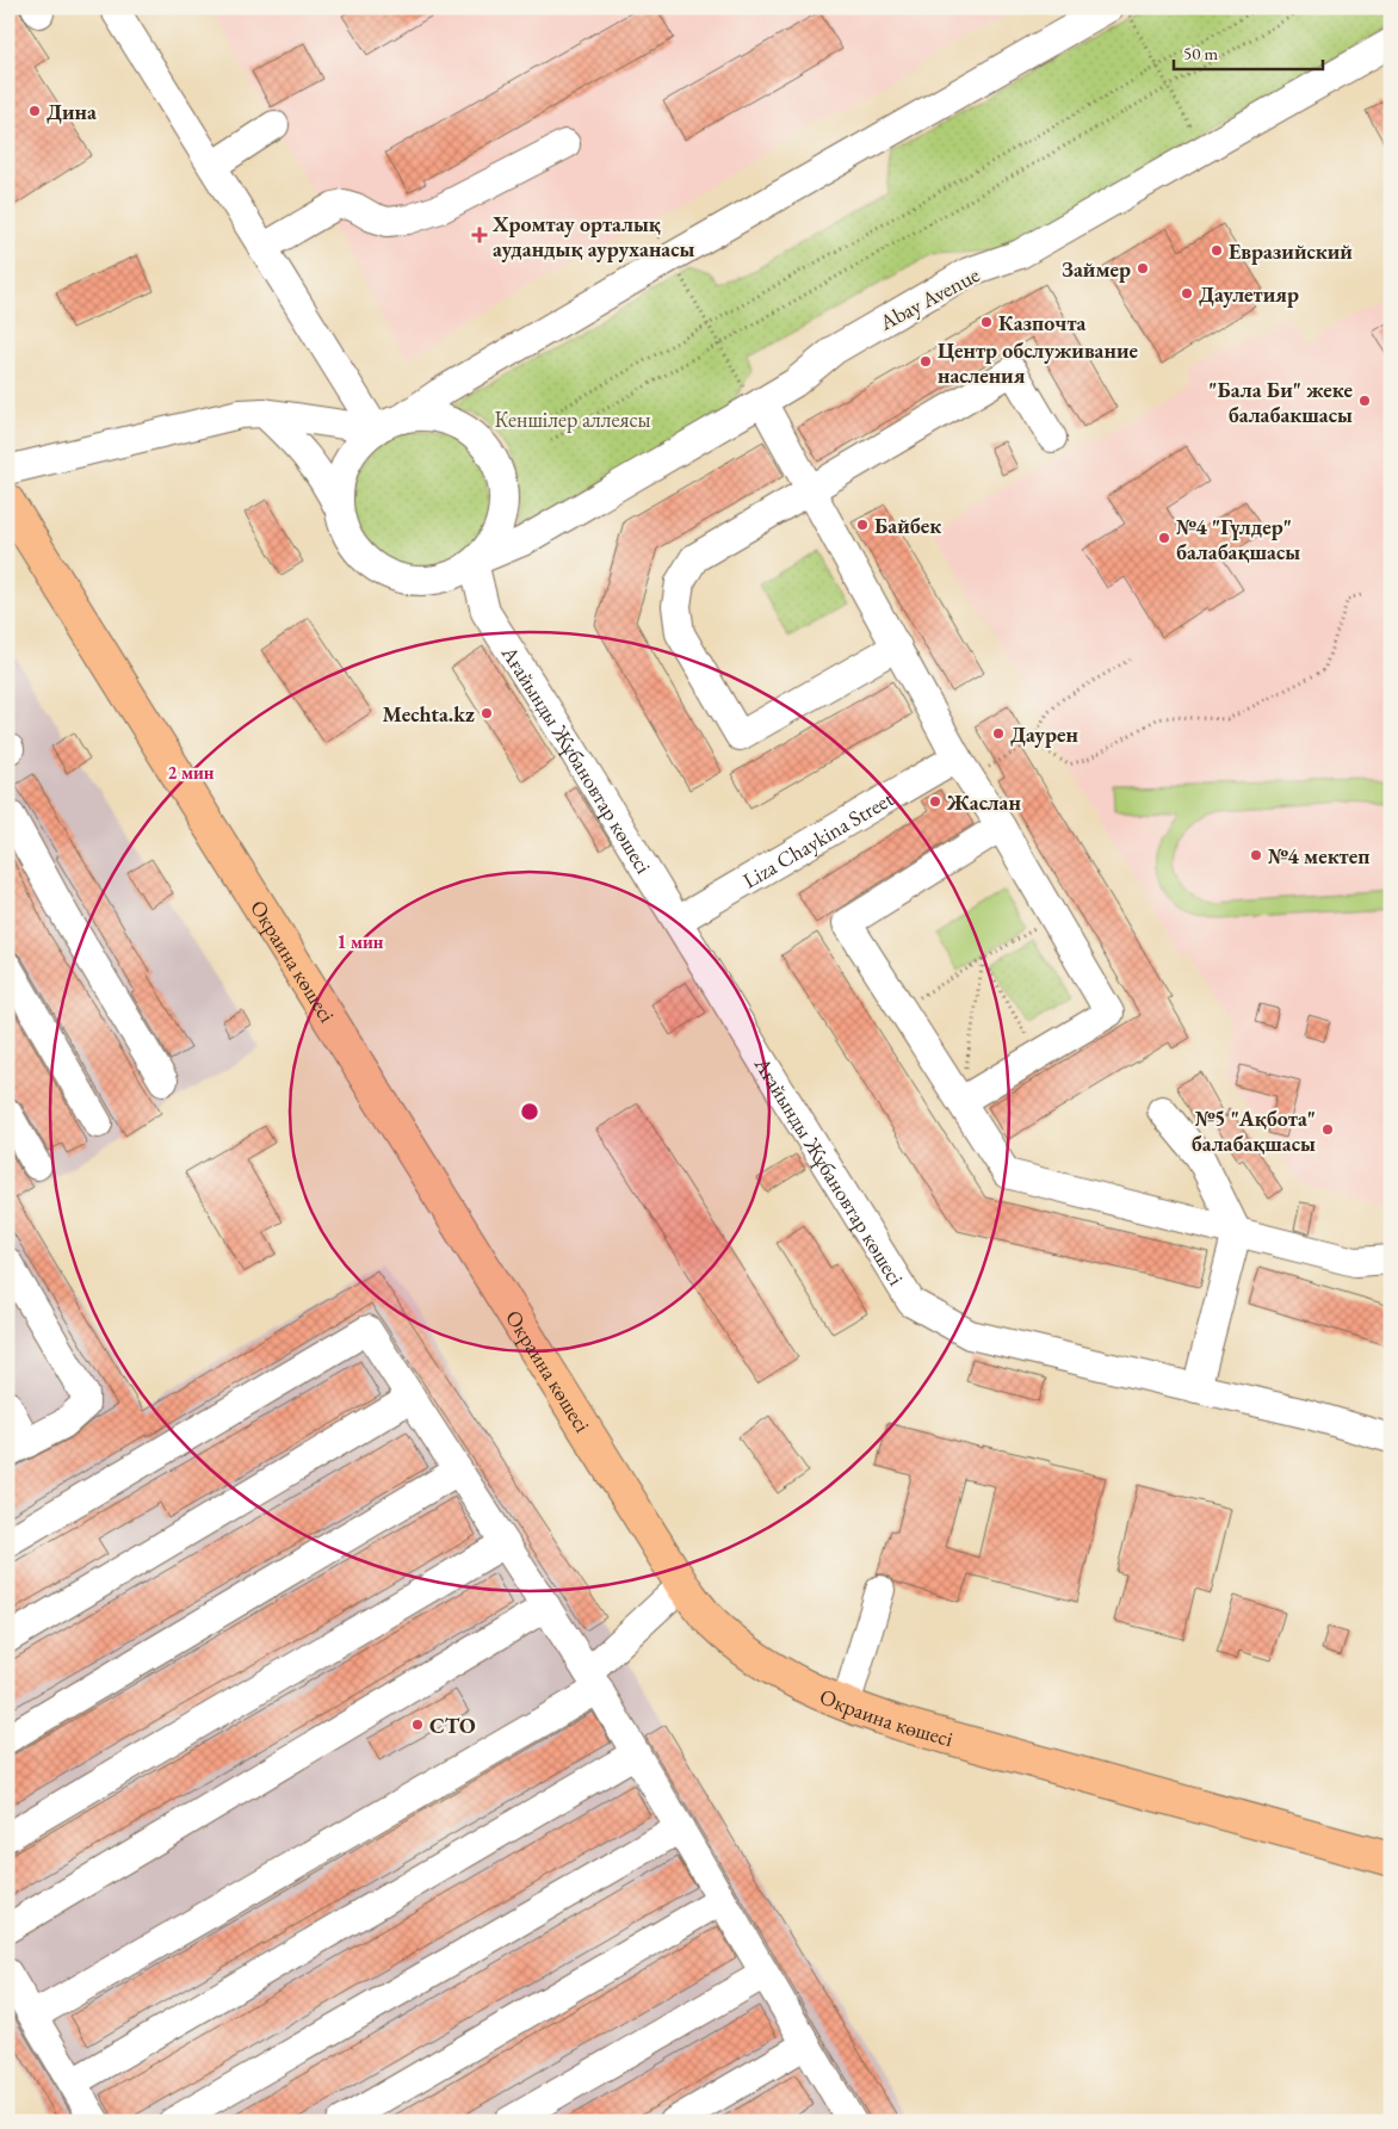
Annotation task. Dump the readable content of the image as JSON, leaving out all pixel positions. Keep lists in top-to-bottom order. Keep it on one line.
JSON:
{"streets":{"main road":["Окраина көшесі"],"street":["Abay Avenue","Ағайынды Жұбановтар көшесі","Liza Chaykina Street"]},"crossings":[["Ағайынды Жұбановтар көшесі","Liza Chaykina Street"]],"parks":["Кеншілер аллеясы"],"places":{"other":["Дина","Евразийский","Займер","Даулетияр","Казпочта","Центр обслуживание насления","\"Бала Би\" жеке балабакшасы","Байбек","№4 \"Гүлдер\" балабақшасы","Mechta.kz","Даурен","Жаслан","№4 мектеп","№5 \"Ақбота\" балабақшасы","СТО"],"health":["Хромтау орталық аудандық ауруханасы"]},"scale_bar":"50 m","rings":["2 мин","1 мин"]}
